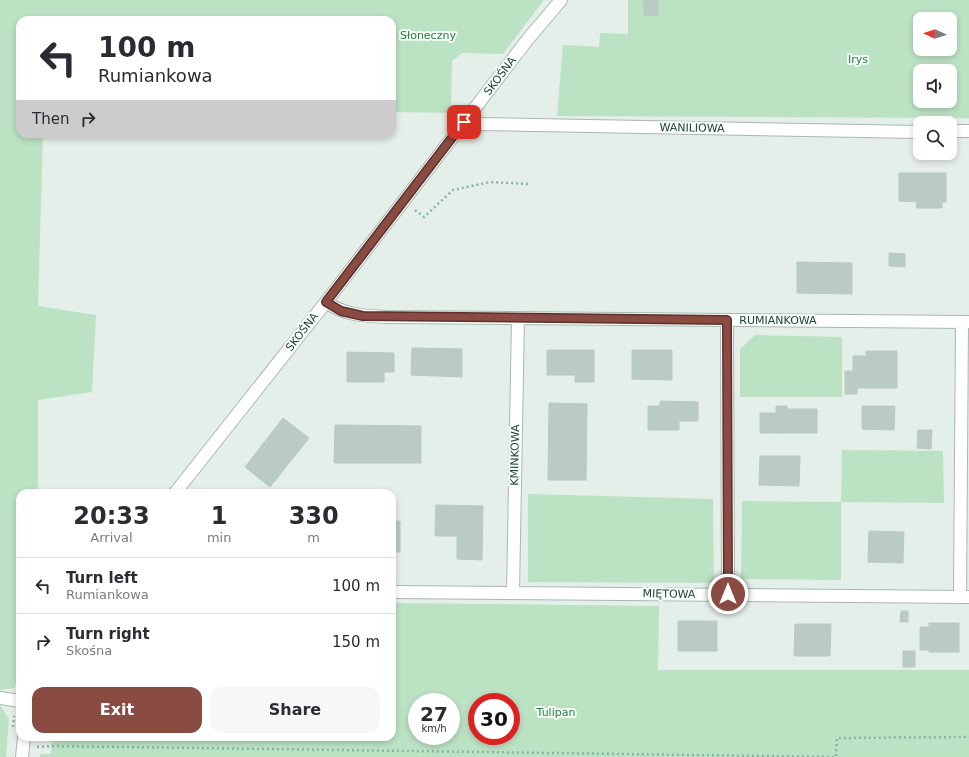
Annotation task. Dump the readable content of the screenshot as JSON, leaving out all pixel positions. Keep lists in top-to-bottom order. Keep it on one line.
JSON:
{"streets":{"street":["SKOŚNA","WANILIOWA","RUMIANKOWA","KMINKOWA","MIĘTOWA"]},"crossings":[["SKOŚNA","WANILIOWA"],["SKOŚNA","RUMIANKOWA"],["RUMIANKOWA","KMINKOWA"],["KMINKOWA","MIĘTOWA"]],"parks":["Słoneczny","Irys","Tulipan"],"north":"left","page":{"turn":["100 m","Rumiankowa"],"then":"Then","eta":["20:33","Arrival","1","min","330","m"],"list":[{"name":"Turn left","note":"Rumiankowa","value":"100 m"},{"name":"Turn right","note":"Skośna","value":"150 m"}],"buttons":["Exit","Share"],"speed":"27 km/h","limit":"30"}}
